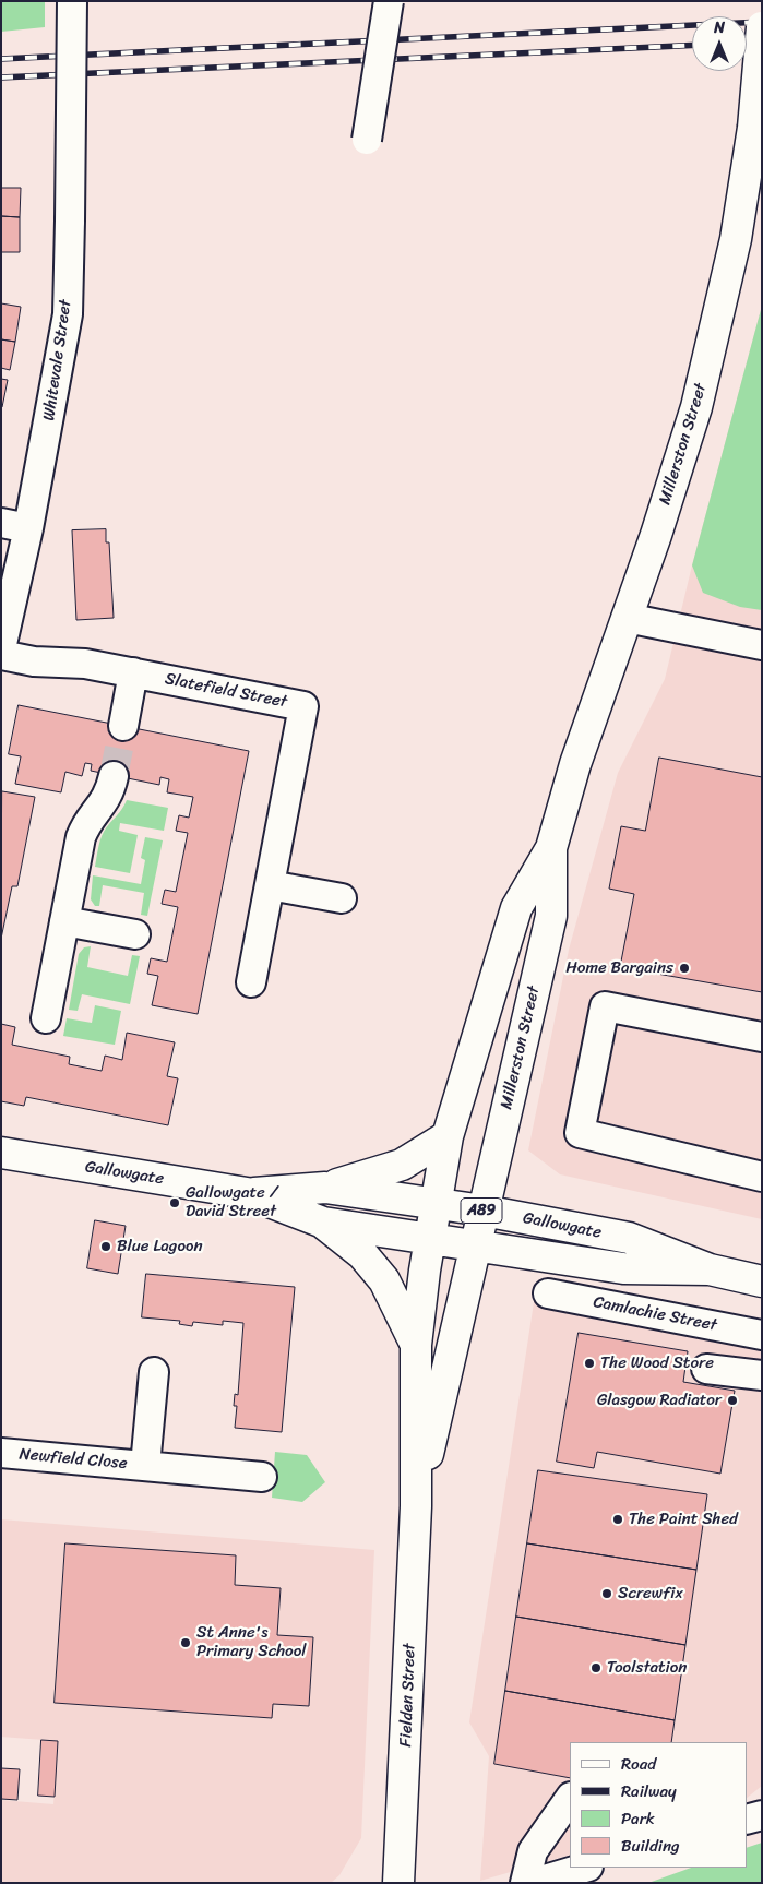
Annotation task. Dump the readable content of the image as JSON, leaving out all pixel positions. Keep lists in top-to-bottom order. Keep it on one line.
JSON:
{"streets":{"main road":["Millerston Street","Gallowgate","A89","Fielden Street"],"street":["Whitevale Street","Slatefield Street","Camlachie Street","Newfield Close"]},"crossings":[["Millerston Street","Gallowgate"],["Millerston Street","Fielden Street"],["Gallowgate","Fielden Street"]],"places":["Home Bargains","Gallowgate / David Street","Blue Lagoon","The Wood Store","Glasgow Radiator","The Paint Shed","Screwfix","St Anne's Primary School","Toolstation"],"legend":["Road","Railway","Park","Building"],"north":"top"}
